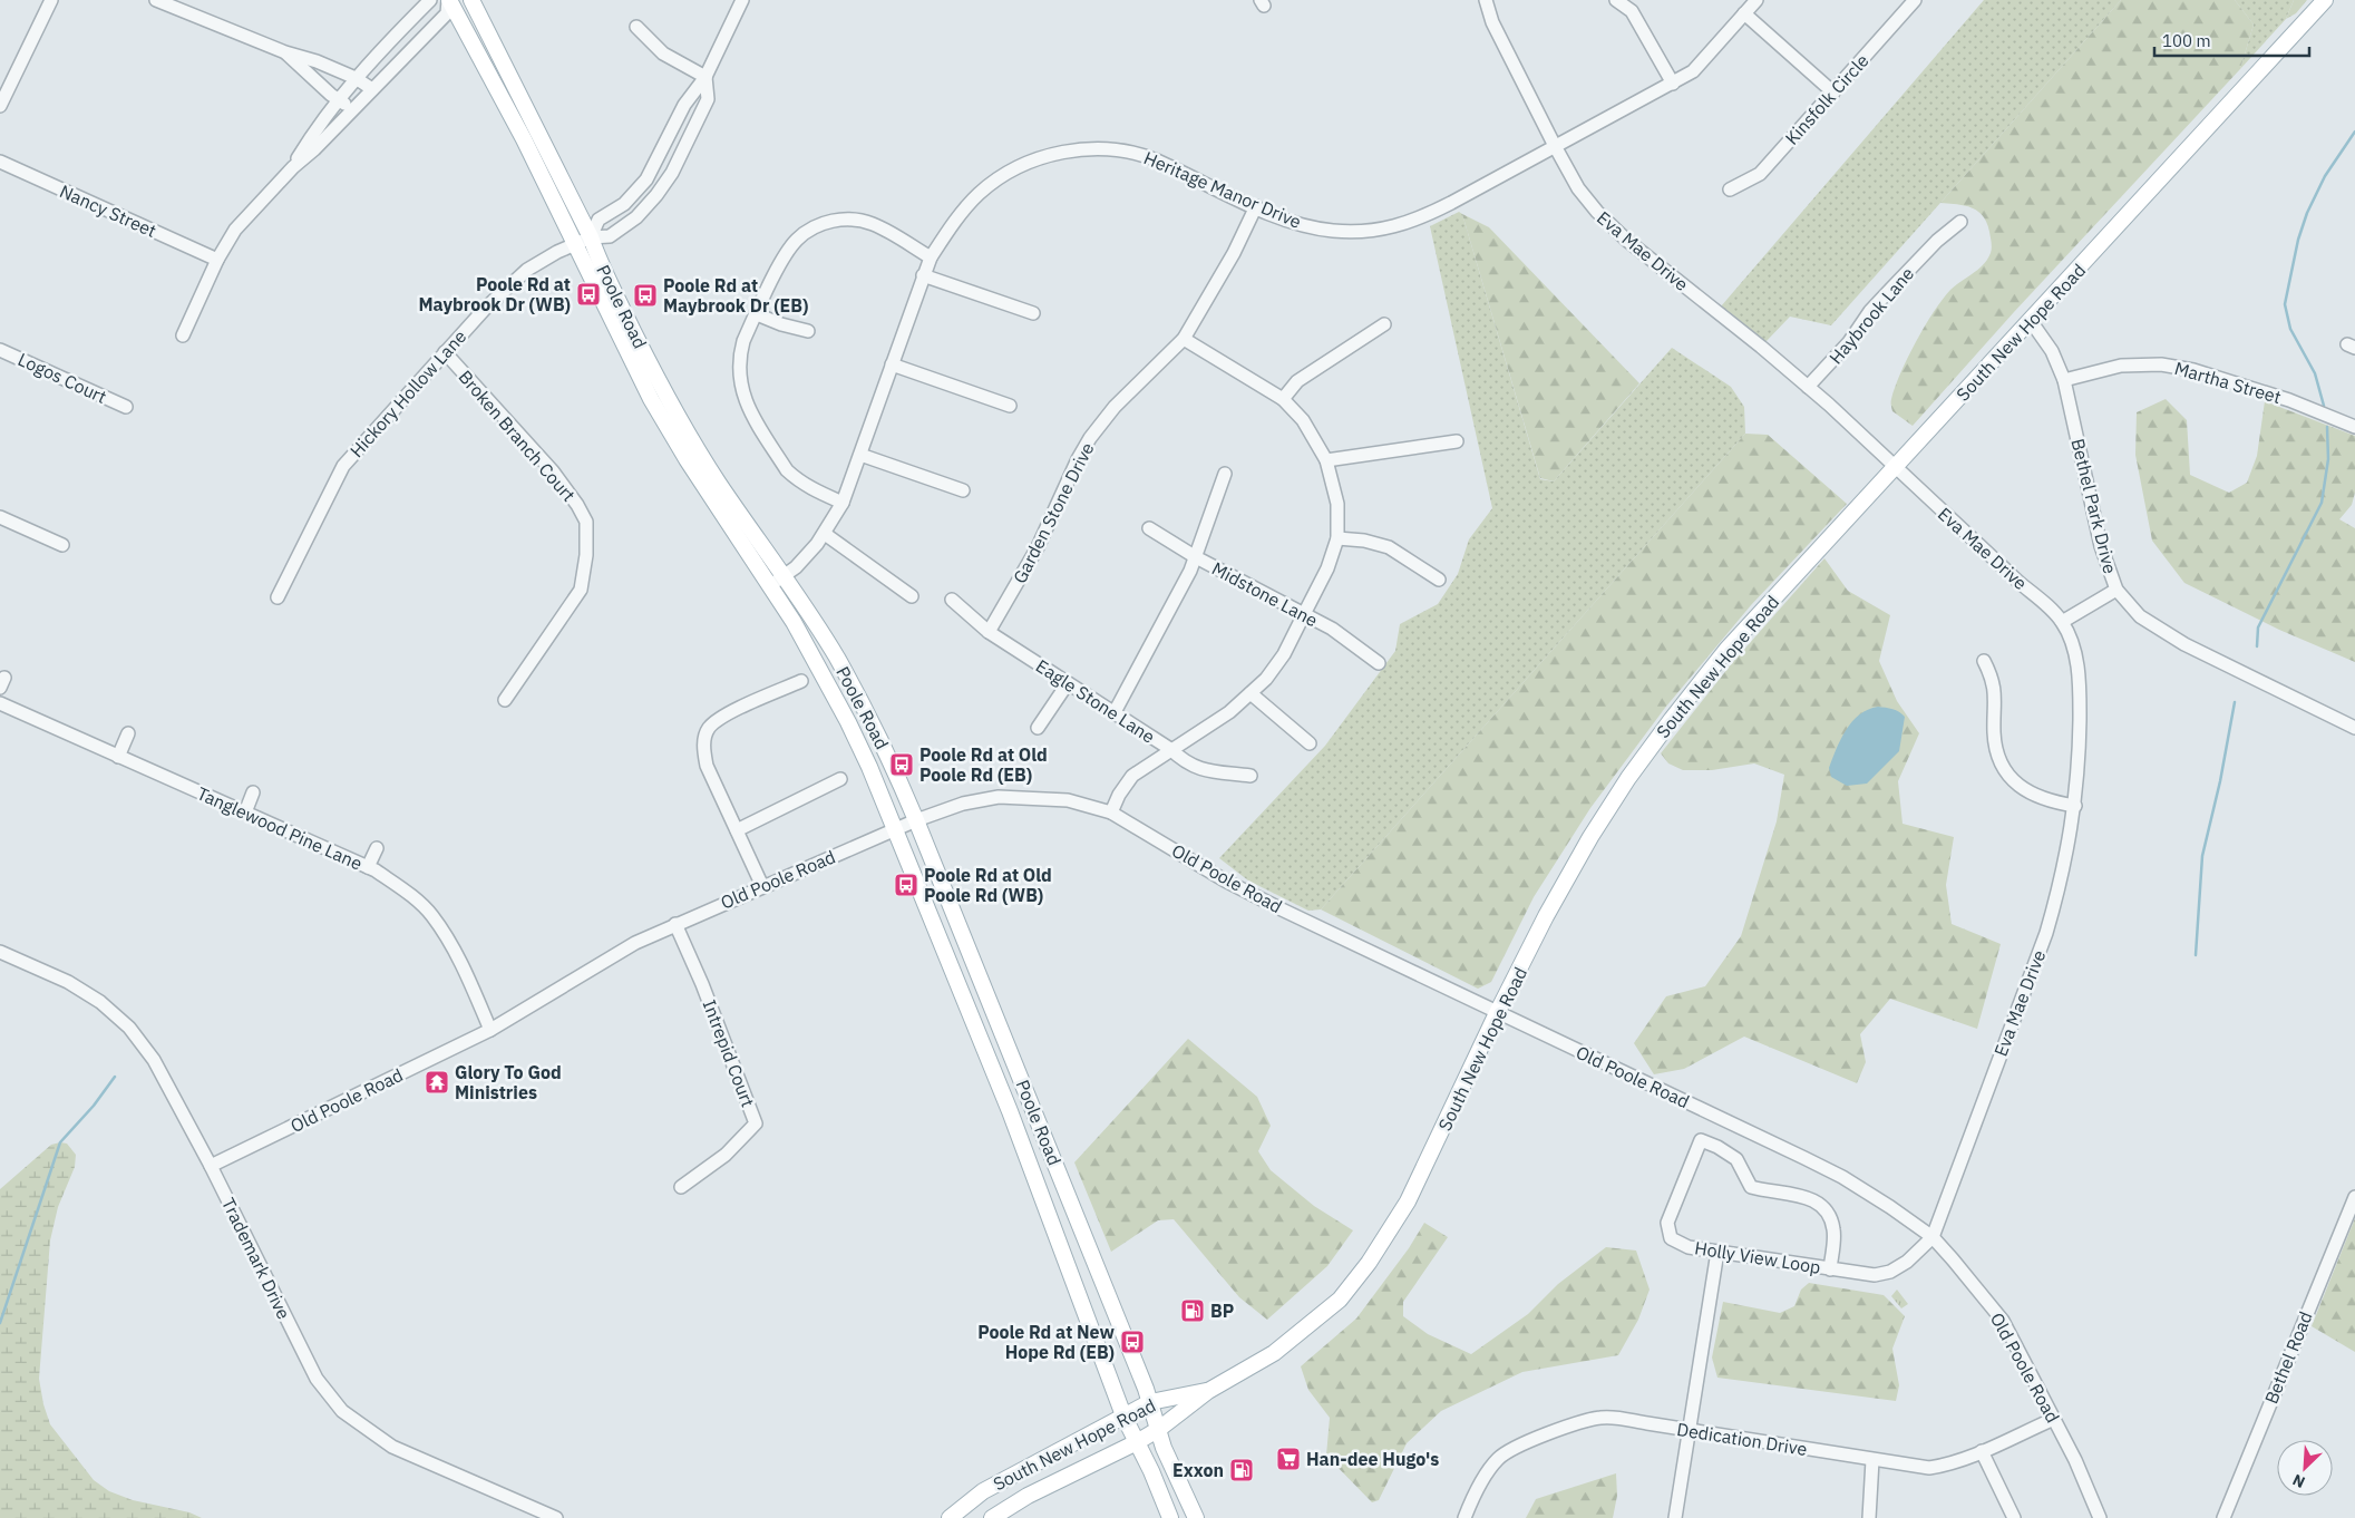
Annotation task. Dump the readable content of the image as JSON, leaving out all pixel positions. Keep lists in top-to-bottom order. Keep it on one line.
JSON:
{"streets":{"main road":["Poole Road","South New Hope Road"],"street":["Kinsfolk Circle","Heritage Manor Drive","Nancy Street","Eva Mae Drive","Haybrook Lane","Logos Court","Martha Street","Hickory Hollow Lane","Broken Branch Court","Bethel Park Drive","Garden Stone Drive","Midstone Lane","Eagle Stone Lane","Tanglewood Pine Lane","Old Poole Road","Intrepid Court","Holly View Loop","Trademark Drive","Bethel Road","Dedication Drive"]},"crossings":[["Heritage Manor Drive","Eva Mae Drive"],["Heritage Manor Drive","Poole Road"],["Heritage Manor Drive","Garden Stone Drive"],["Eva Mae Drive","Haybrook Lane"],["Eva Mae Drive","South New Hope Road"],["Eva Mae Drive","Old Poole Road"],["Eva Mae Drive","Holly View Loop"],["Poole Road","South New Hope Road"],["Poole Road","Hickory Hollow Lane"],["Poole Road","Old Poole Road"],["South New Hope Road","Bethel Park Drive"],["South New Hope Road","Old Poole Road"],["Martha Street","Bethel Park Drive"],["Hickory Hollow Lane","Broken Branch Court"],["Garden Stone Drive","Eagle Stone Lane"],["Tanglewood Pine Lane","Old Poole Road"],["Old Poole Road","Intrepid Court"],["Old Poole Road","Holly View Loop"],["Old Poole Road","Trademark Drive"],["Old Poole Road","Dedication Drive"]],"places":{"bus stop":["Poole Rd at Maybrook Dr (WB)","Poole Rd at Maybrook Dr (EB)","Poole Rd at Old Poole Rd (EB)","Poole Rd at Old Poole Rd (WB)","Poole Rd at New Hope Rd (EB)"],"temple":["Glory To God Ministries"],"fuel station":["BP","Exxon"],"supermarket":["Han-dee Hugo's"]},"scale_bar":"100 m","north":"bottom left"}
